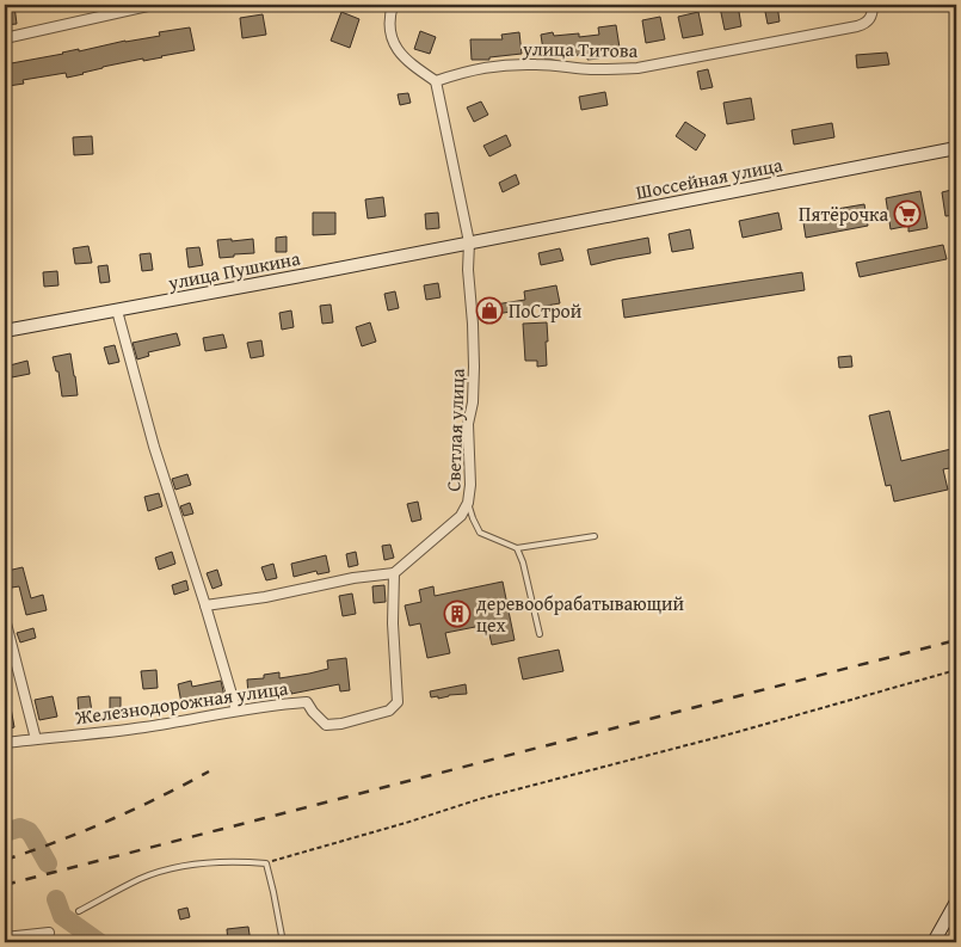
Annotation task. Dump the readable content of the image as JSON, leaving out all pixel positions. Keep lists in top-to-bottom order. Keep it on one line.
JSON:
{"streets":{"main road":["Шоссейная улица","улица Пушкина"],"street":["улица Титова","Светлая улица","Железнодорожная улица"]},"crossings":[["Шоссейная улица","улица Пушкина"],["Шоссейная улица","Светлая улица"],["улица Пушкина","Светлая улица"],["Светлая улица","Железнодорожная улица"]],"places":{"supermarket":["Пятёрочка"],"shop":["ПоСтрой"],"building":["деревообрабатывающий цех"]}}
